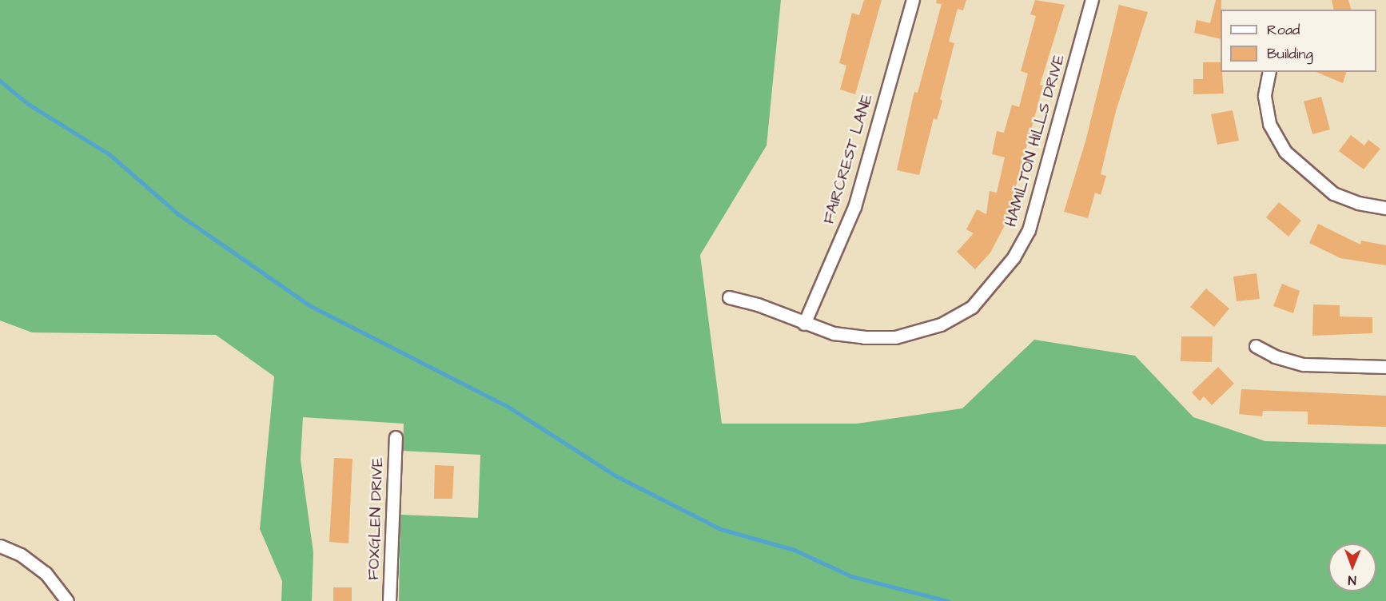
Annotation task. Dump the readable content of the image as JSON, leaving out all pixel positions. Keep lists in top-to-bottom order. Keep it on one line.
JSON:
{"streets":{"street":["HAMILTON HILLS DRIVE","FAIRCREST LANE","FOXGLEN DRIVE"]},"crossings":[["HAMILTON HILLS DRIVE","FAIRCREST LANE"]],"legend":["Road","Building"],"north":"bottom"}
